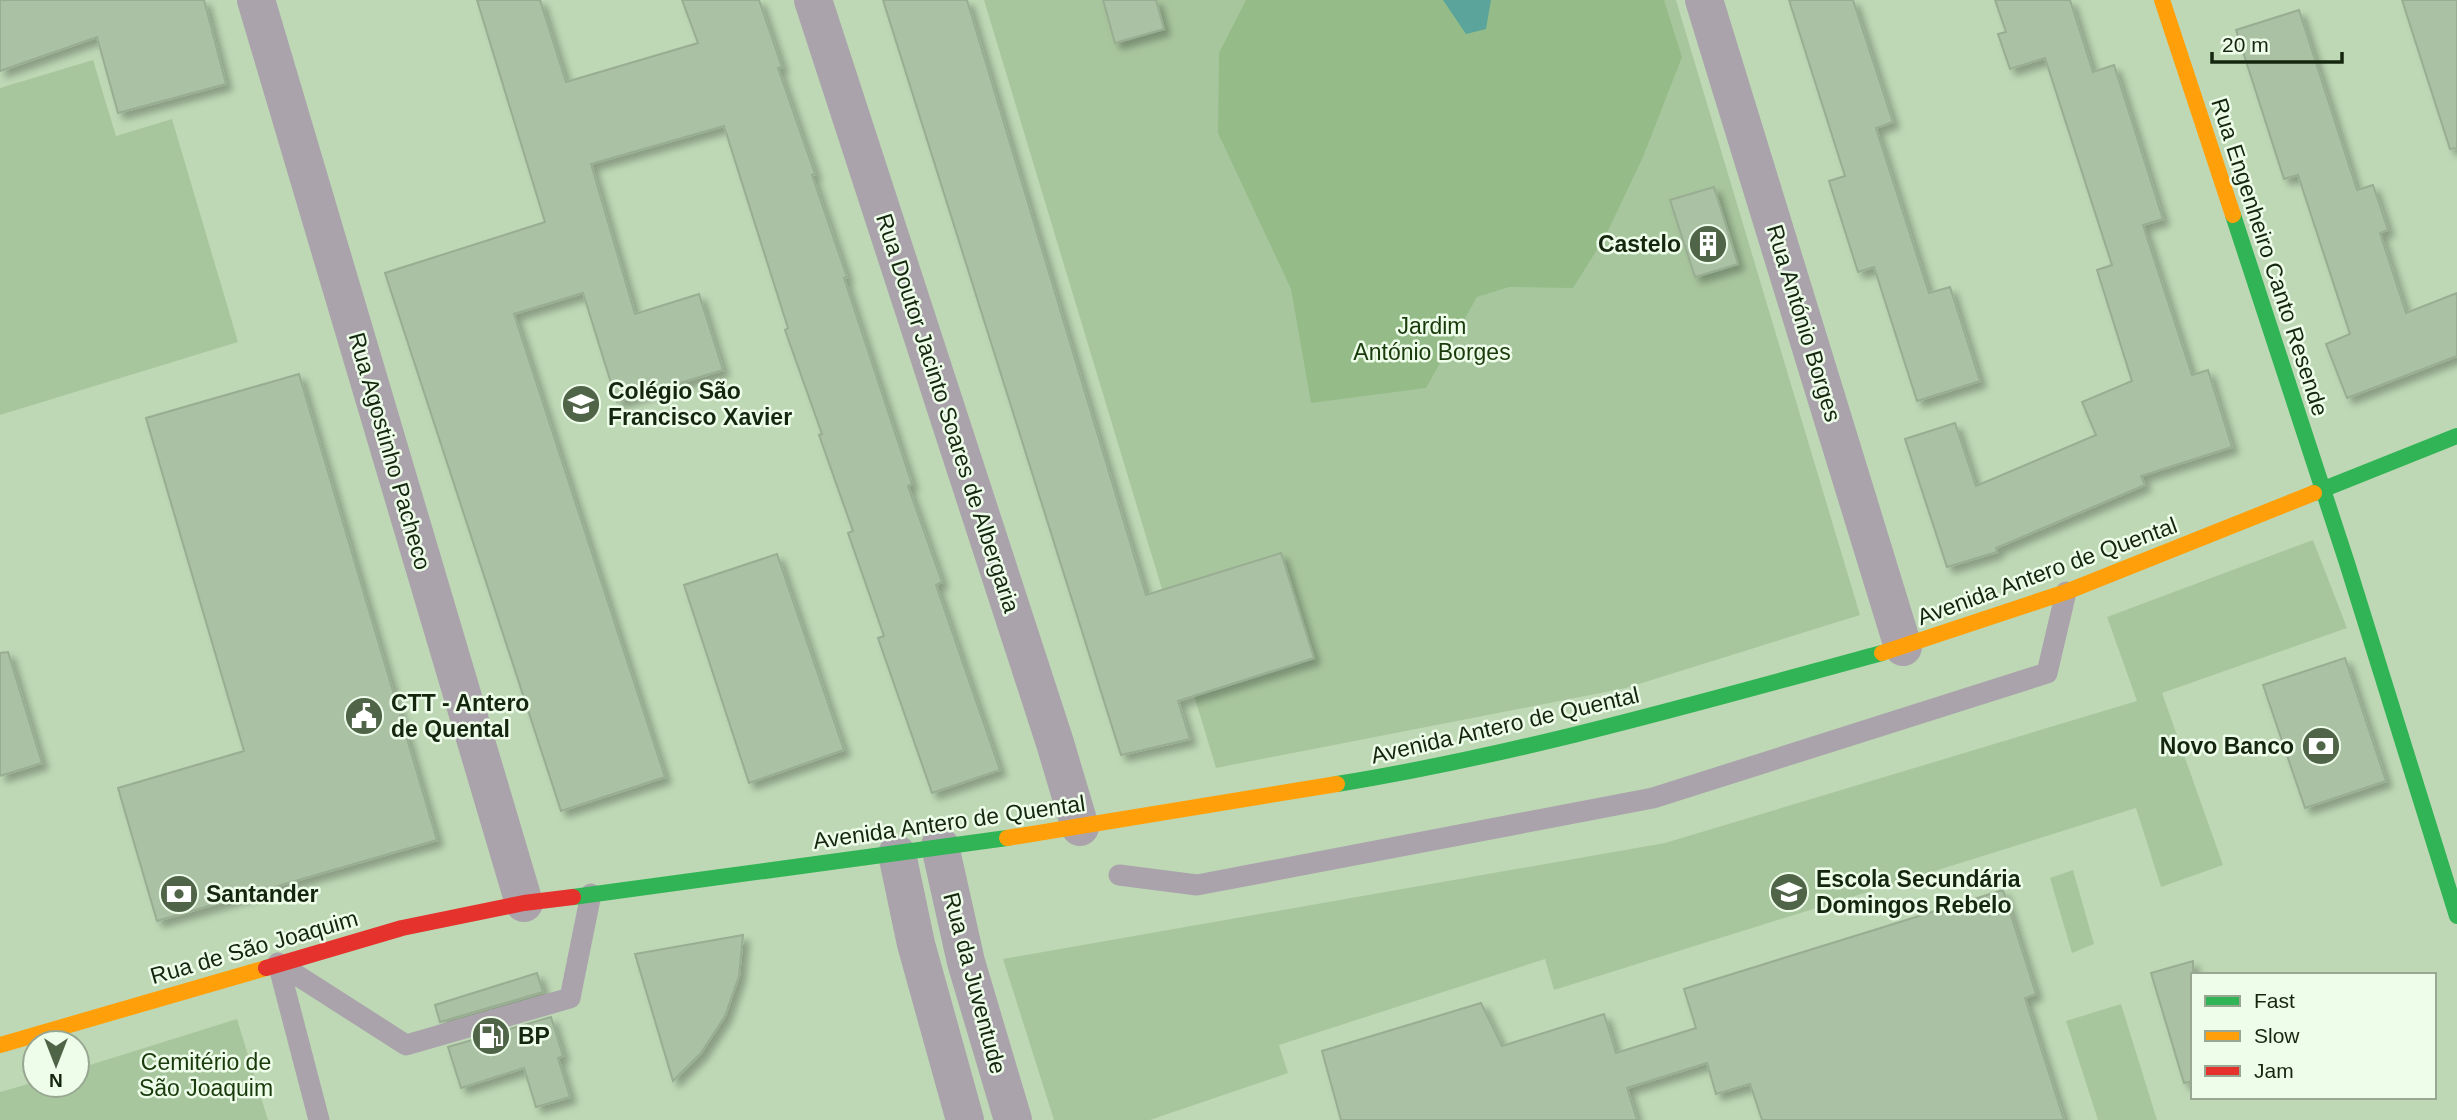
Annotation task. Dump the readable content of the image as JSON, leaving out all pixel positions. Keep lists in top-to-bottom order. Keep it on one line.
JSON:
{"streets":{"main road":["Rua Engenheiro Canto Resende","Avenida Antero de Quental","Rua de São Joaquim"],"street":["Rua António Borges","Rua Doutor Jacinto Soares de Albergaria","Rua Agostinho Pacheco","Rua da Juventude"]},"crossings":[["Rua Engenheiro Canto Resende","Avenida Antero de Quental"],["Rua António Borges","Avenida Antero de Quental"],["Rua Doutor Jacinto Soares de Albergaria","Avenida Antero de Quental"],["Rua Agostinho Pacheco","Avenida Antero de Quental"],["Rua Agostinho Pacheco","Rua de São Joaquim"],["Avenida Antero de Quental","Rua de São Joaquim"],["Avenida Antero de Quental","Rua da Juventude"]],"parks":["Jardim António Borges","Cemitério de São Joaquim"],"places":{"building":["Castelo"],"school or university":["Colégio São Francisco Xavier","Escola Secundária Domingos Rebelo"],"public building":["CTT - Antero de Quental"],"bank":["Novo Banco","Santander"],"fuel station":["BP"]},"legend":["Fast","Slow","Jam"],"scale_bar":"20 m","north":"bottom"}
